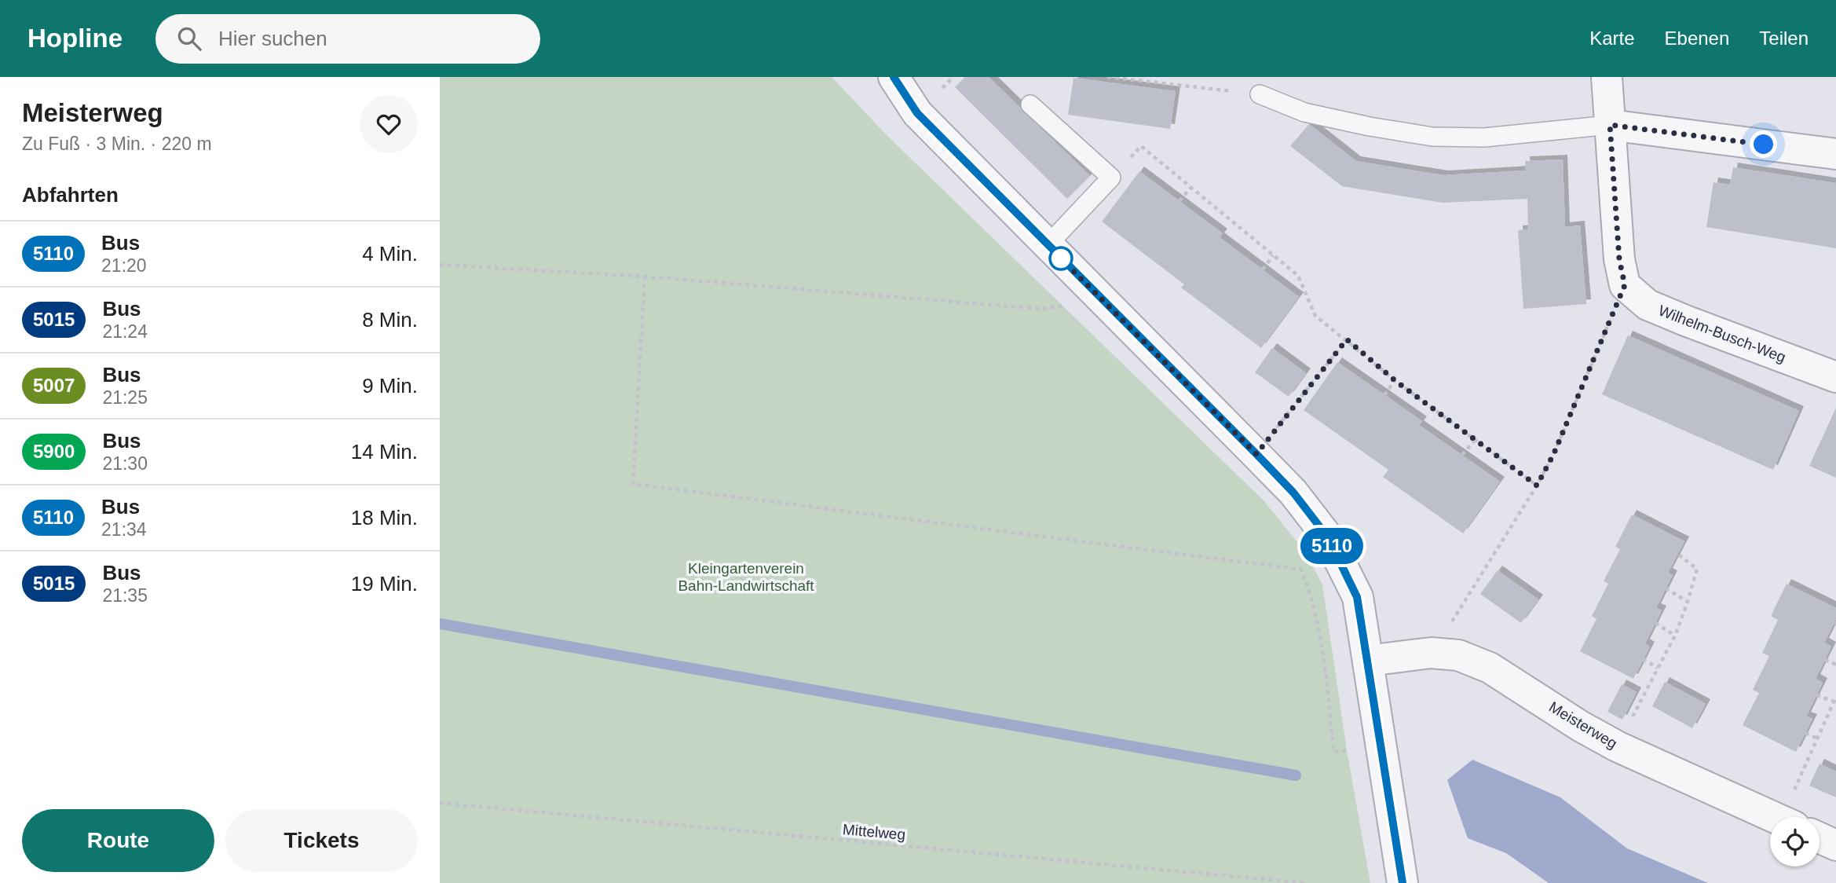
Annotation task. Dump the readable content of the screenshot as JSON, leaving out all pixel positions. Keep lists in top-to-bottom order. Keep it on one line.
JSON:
{"streets":{"street":["Wilhelm-Busch-Weg","Meisterweg"],"path":["Mittelweg"]},"parks":["Kleingartenverein Bahn-Landwirtschaft"],"lines":["bus line 5110"],"page":{"header":"Hopline","search":"Hier suchen","nav":["Karte","Ebenen","Teilen"],"heading":[["Meisterweg","Zu Fuß · 3 Min. · 220 m"],"Abfahrten"],"on_map":"5110","list":[{"mark":"5110","name":"Bus","note":"21:20","value":"4 Min."},{"mark":"5015","name":"Bus","note":"21:24","value":"8 Min."},{"mark":"5007","name":"Bus","note":"21:25","value":"9 Min."},{"mark":"5900","name":"Bus","note":"21:30","value":"14 Min."},{"mark":"5110","name":"Bus","note":"21:34","value":"18 Min."},{"mark":"5015","name":"Bus","note":"21:35","value":"19 Min."}],"buttons":["Route","Tickets"]}}
